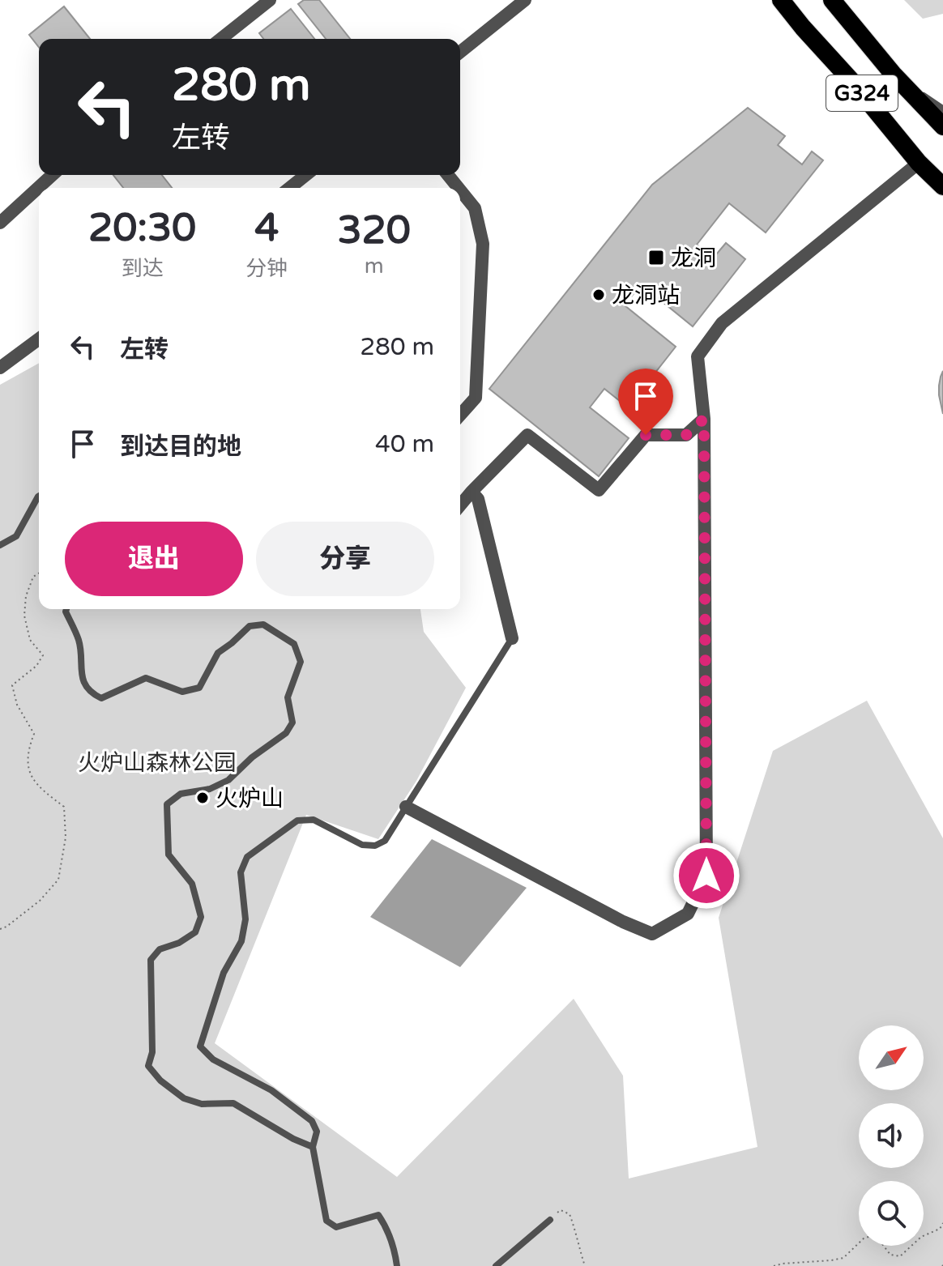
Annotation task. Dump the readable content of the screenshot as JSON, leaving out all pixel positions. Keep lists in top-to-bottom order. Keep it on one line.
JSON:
{"streets":{"highway":["G324"]},"parks":["火炉山森林公园"],"places":{"transit":["龙洞"],"other":["龙洞站","火炉山"]},"north":"top right","page":{"turn":["280 m","左转"],"eta":["20:30","到达","4","分钟","320","m"],"list":[{"name":"左转","value":"280 m"},{"name":"到达目的地","value":"40 m"}],"buttons":["退出","分享"]}}
